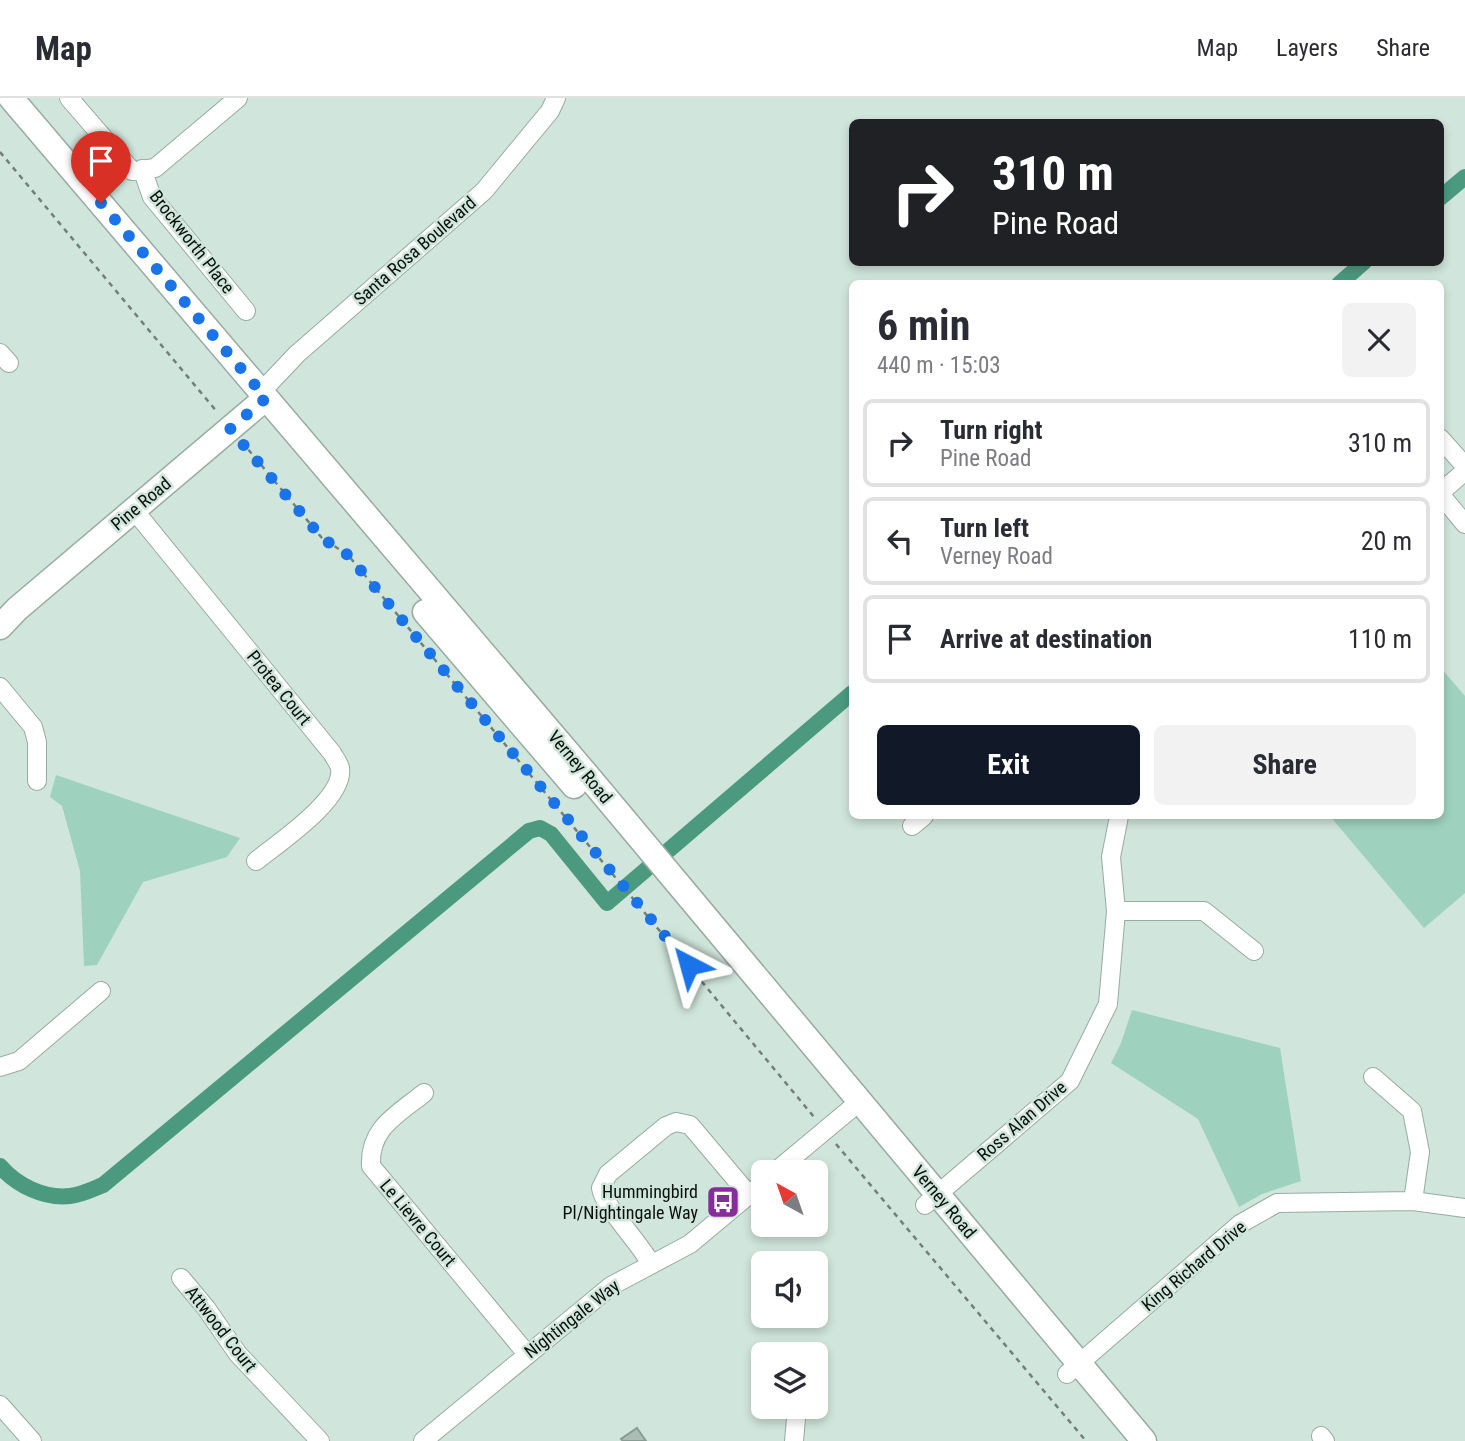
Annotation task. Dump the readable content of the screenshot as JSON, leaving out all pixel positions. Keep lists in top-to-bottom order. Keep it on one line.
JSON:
{"streets":{"street":["Brockworth Place","Santa Rosa Boulevard","Pine Road","Protea Court","Verney Road","Ross Alan Drive","Le Lievre Court","King Richard Drive","Nightingale Way","Attwood Court"]},"crossings":[["Santa Rosa Boulevard","Pine Road"],["Santa Rosa Boulevard","Verney Road"],["Pine Road","Protea Court"],["Pine Road","Verney Road"],["Verney Road","Ross Alan Drive"],["Verney Road","King Richard Drive"],["Le Lievre Court","Nightingale Way"]],"places":{"bus stop":["Hummingbird Pl/Nightingale Way"]},"north":"top left","page":{"header":"Map","nav":["Map","Layers","Share"],"turn":["310 m","Pine Road"],"heading":["6 min","440 m · 15:03"],"list":[{"name":"Turn right","note":"Pine Road","value":"310 m"},{"name":"Turn left","note":"Verney Road","value":"20 m"},{"name":"Arrive at destination","value":"110 m"}],"buttons":["Exit","Share"]}}
